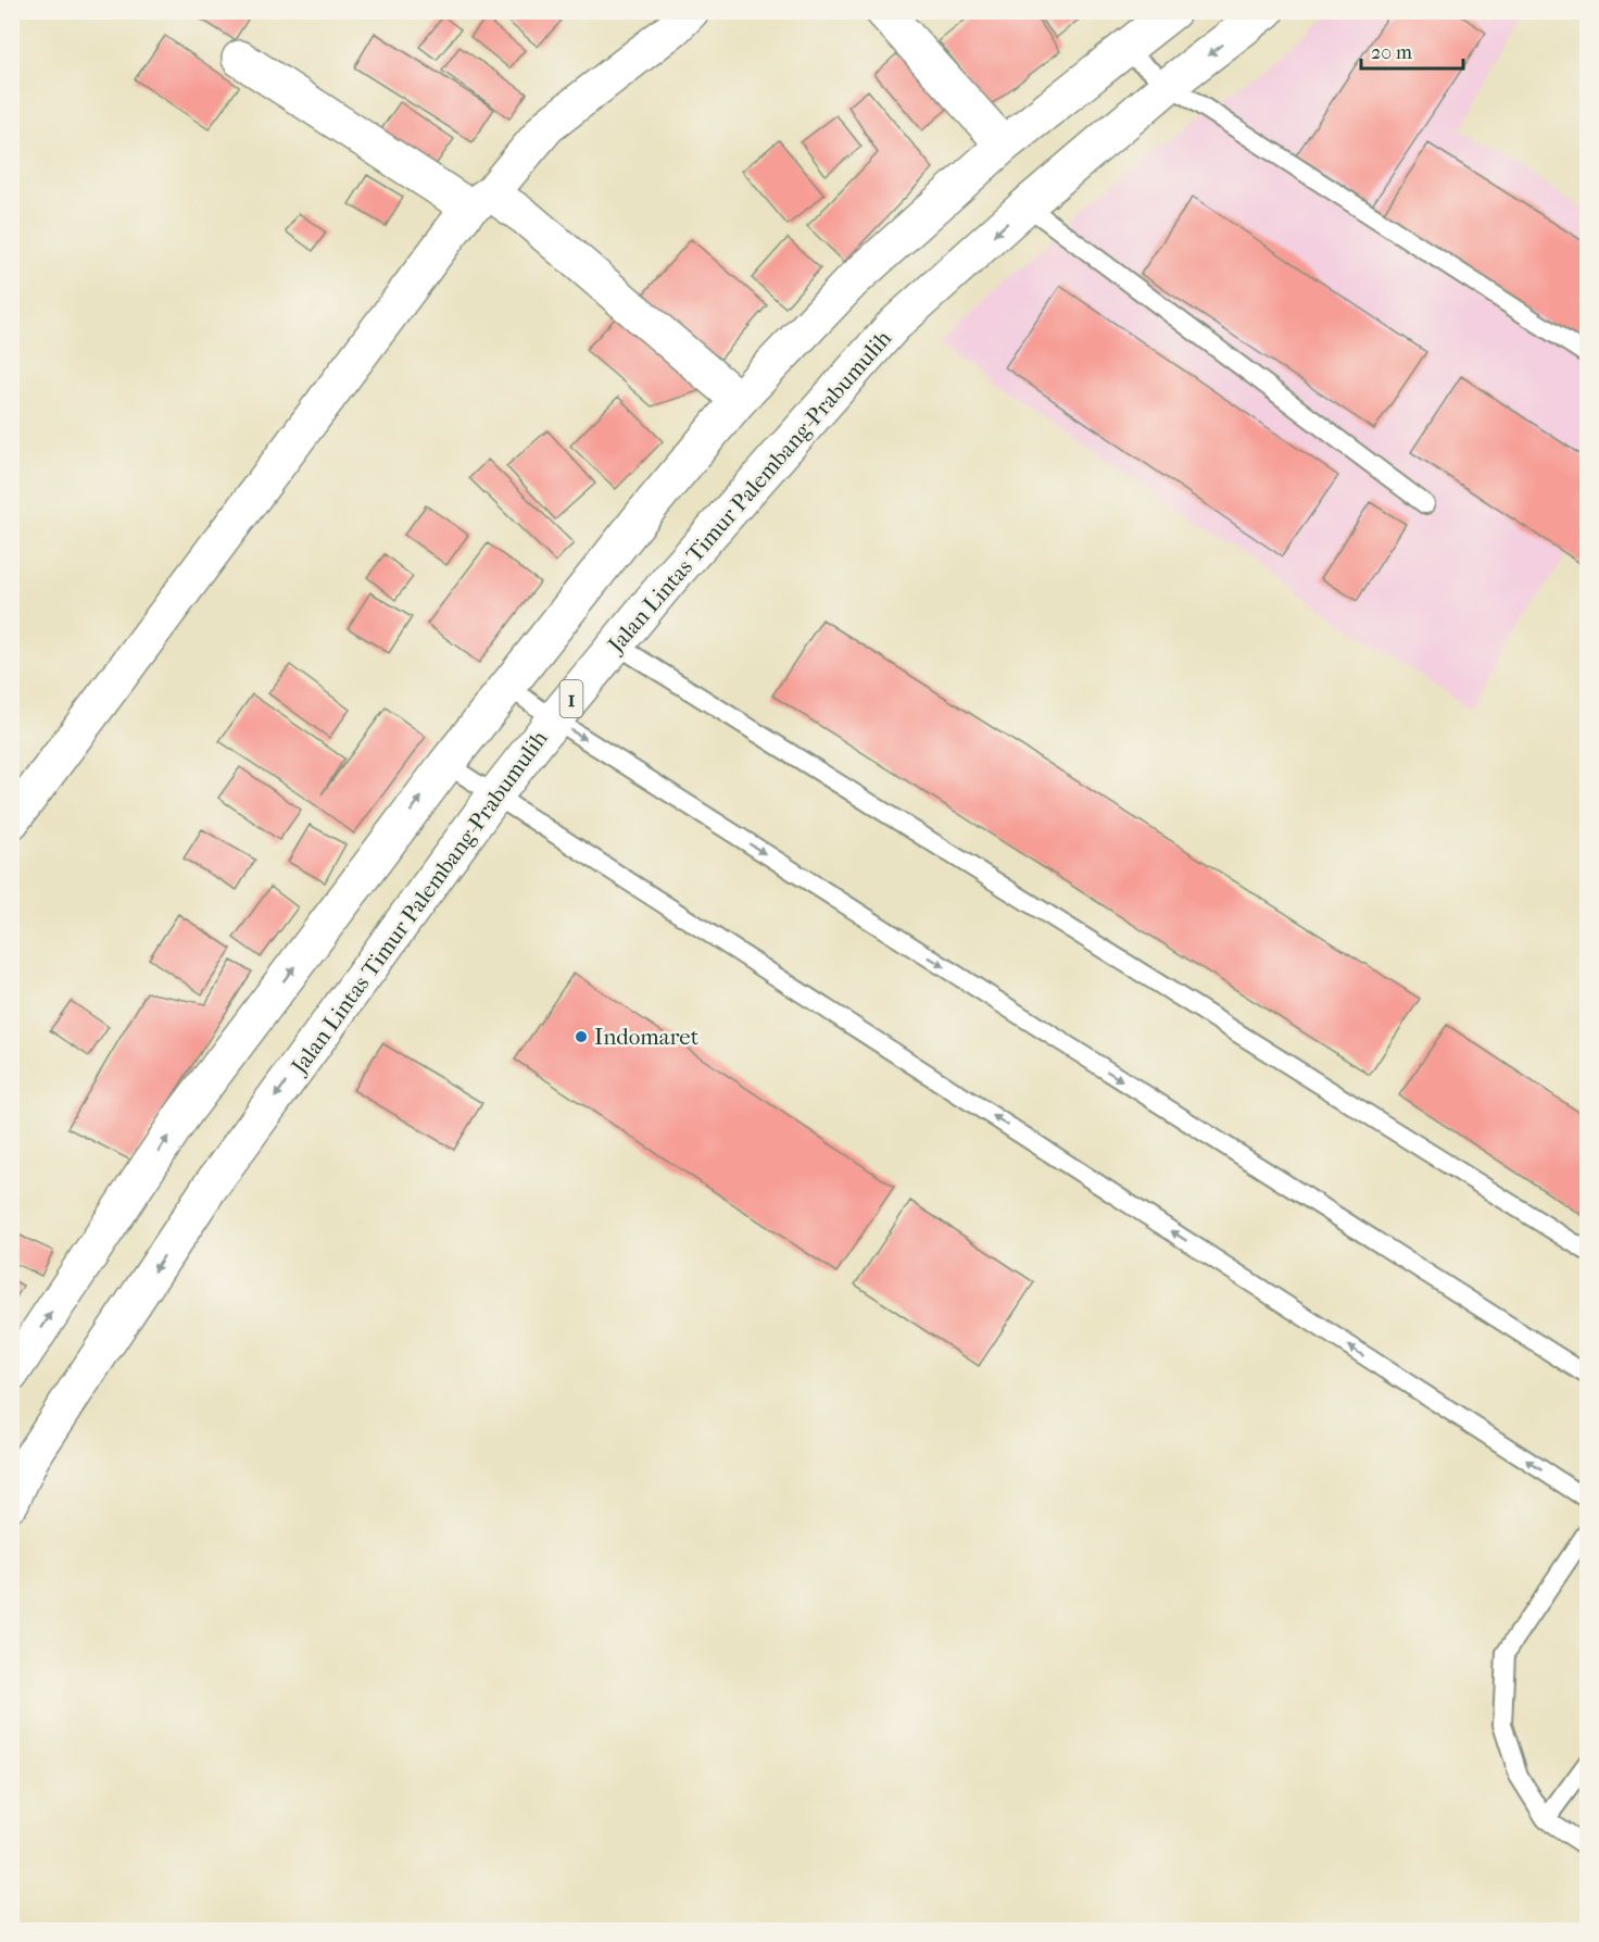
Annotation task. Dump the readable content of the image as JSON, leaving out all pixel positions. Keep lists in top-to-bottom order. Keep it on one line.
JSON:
{"streets":{"main road":["Jalan Lintas Timur Palembang-Prabumulih","1"]},"places":["Indomaret"],"scale_bar":"20 m"}
